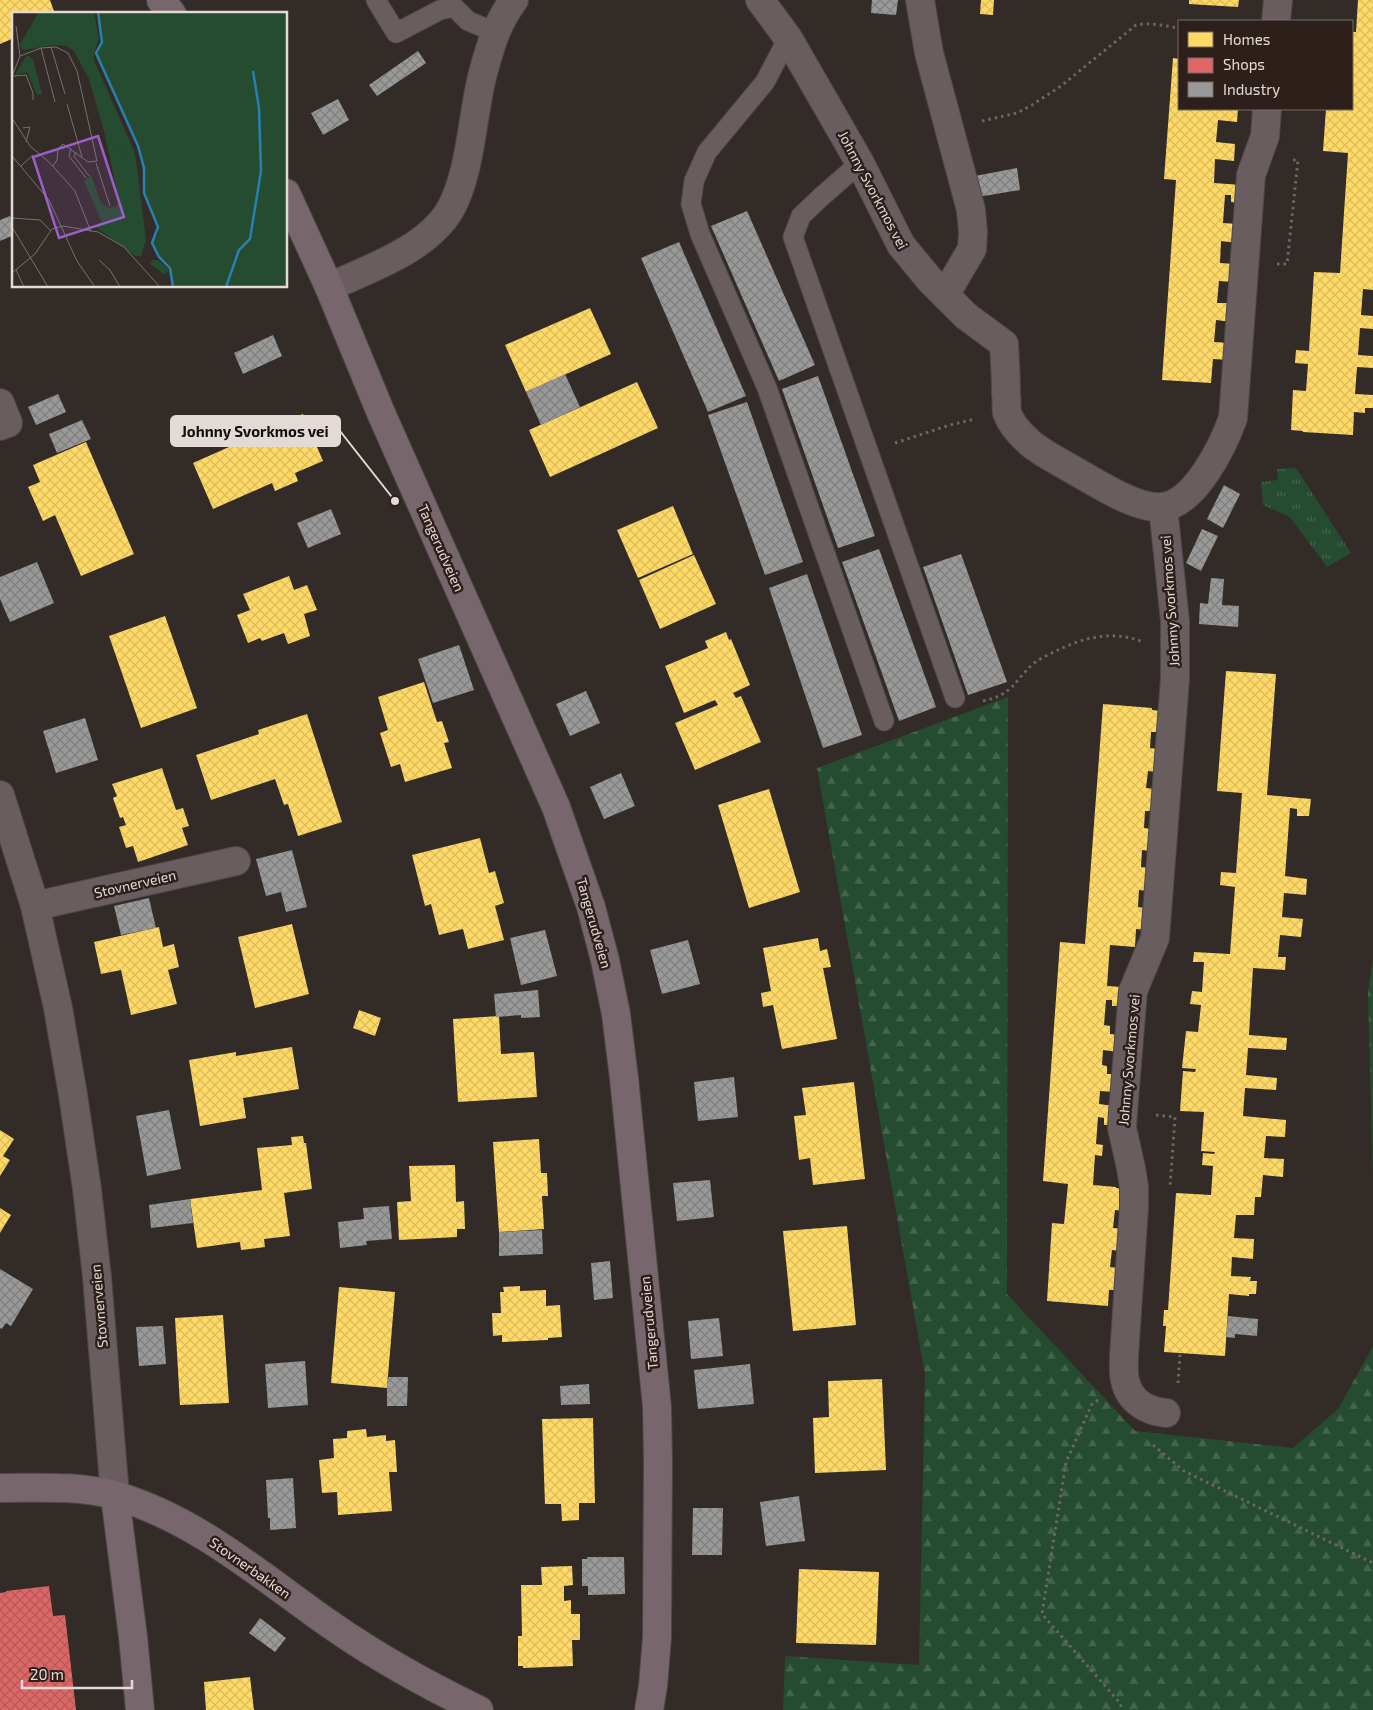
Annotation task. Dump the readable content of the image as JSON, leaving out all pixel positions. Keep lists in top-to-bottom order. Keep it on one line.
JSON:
{"streets":{"street":["Johnny Svorkmos vei","Tangerudveien","Stovnerveien","Stovnerbakken"]},"crossings":[["Stovnerveien","Stovnerbakken"]],"places":["Johnny Svorkmos vei"],"legend":["Homes","Shops","Industry"],"scale_bar":"20 m"}
